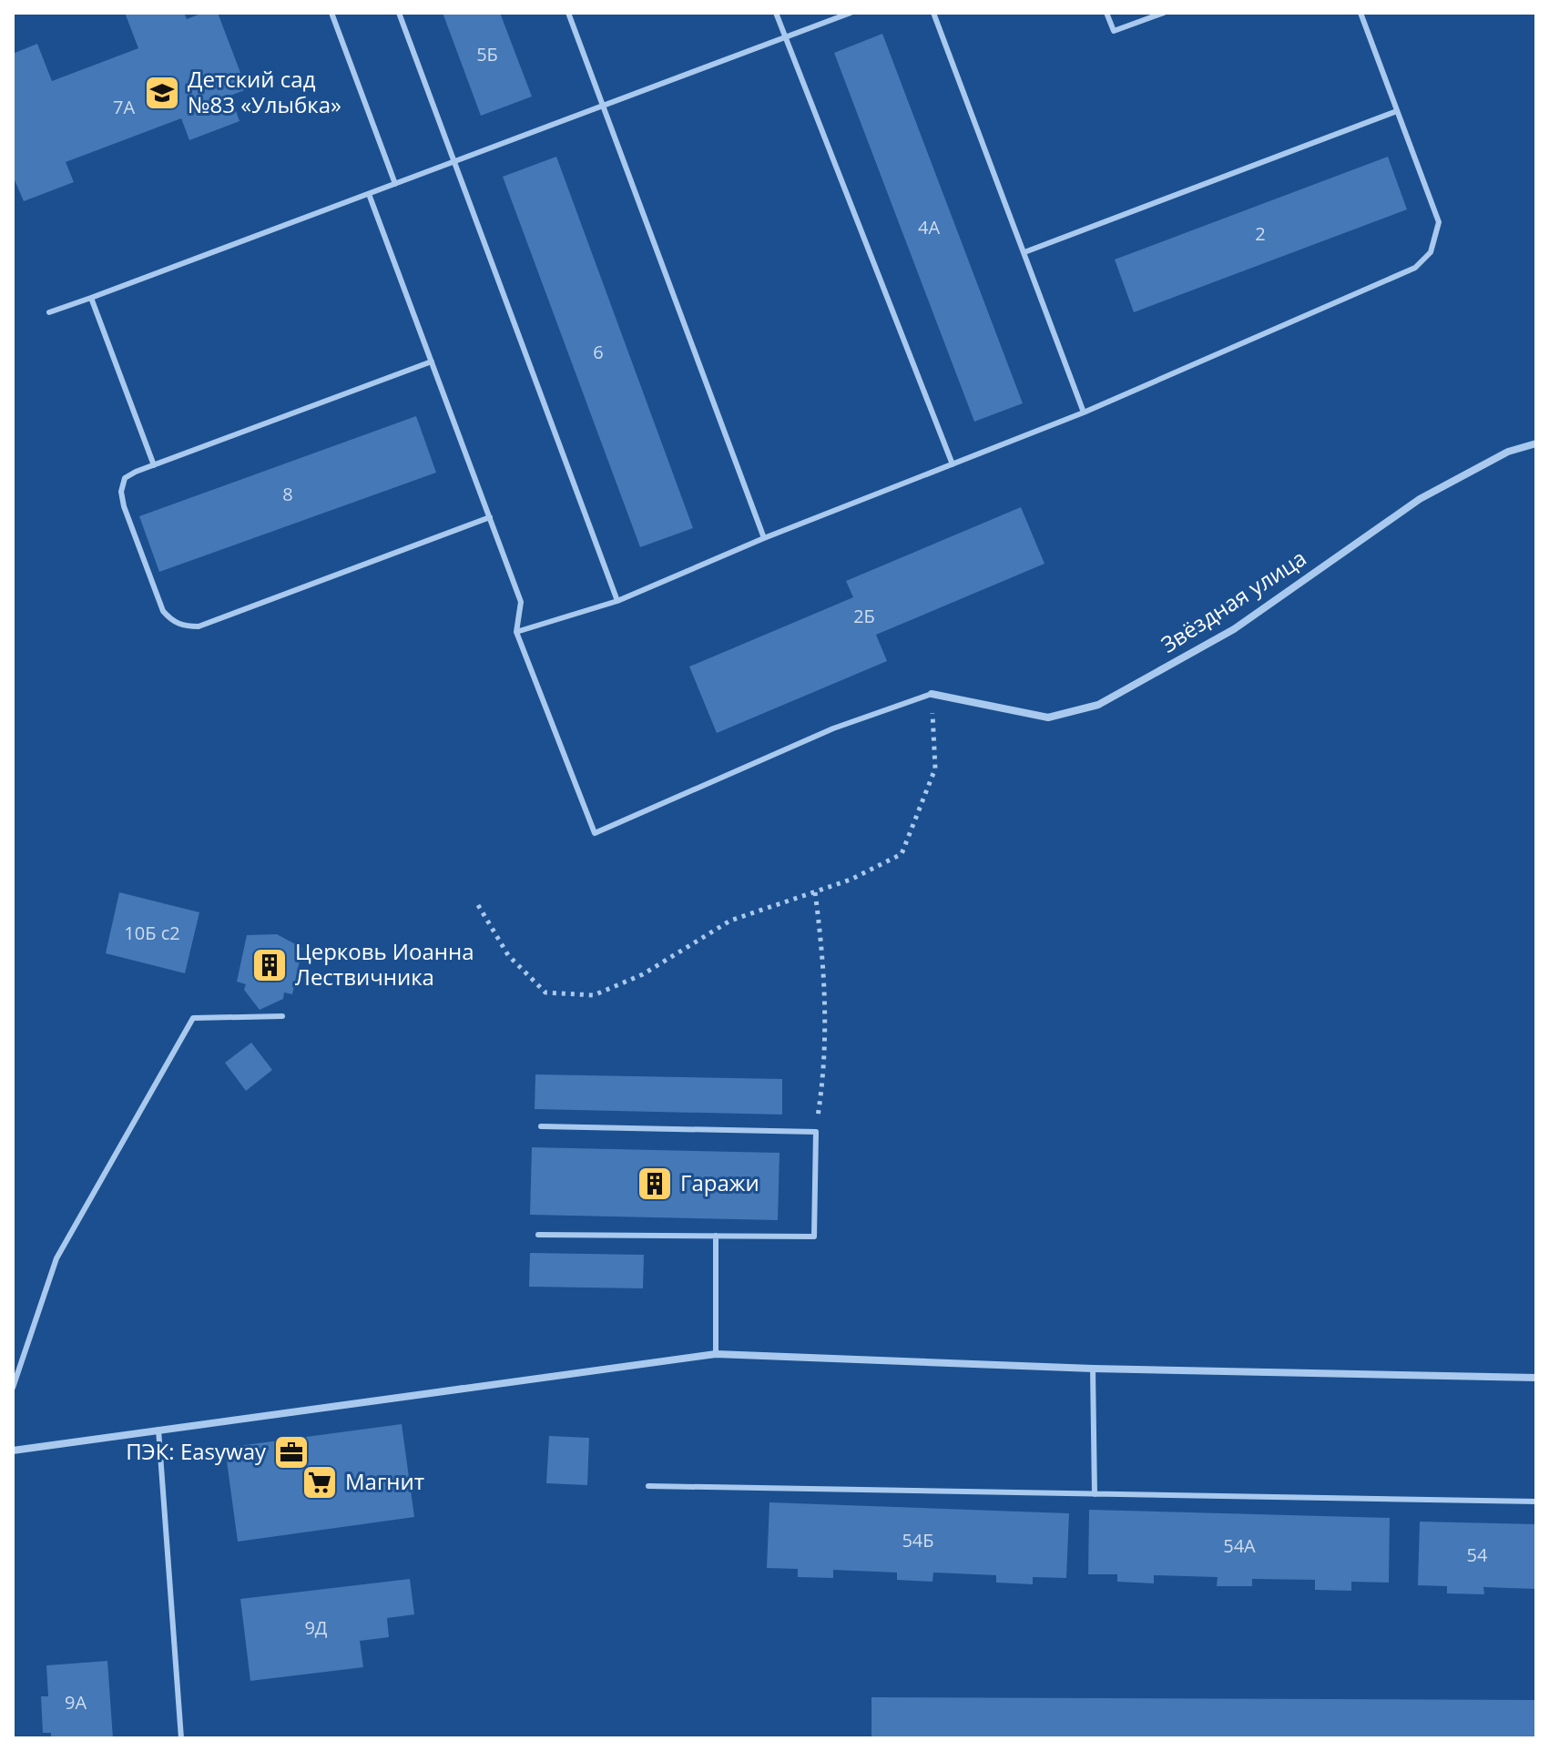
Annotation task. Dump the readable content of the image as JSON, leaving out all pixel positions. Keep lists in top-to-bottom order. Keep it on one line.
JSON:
{"streets":{"street":["Звёздная улица"]},"places":{"school or university":["Детский сад №83 «Улыбка»"],"building":["Церковь Иоанна Лествичника","Гаражи"],"office":["ПЭК: Easyway"],"supermarket":["Магнит"]},"house_numbers":["5Б","7А","4А","2","6","8","2Б","10Б с2","54Б","54А","54","9Д","9А"]}
